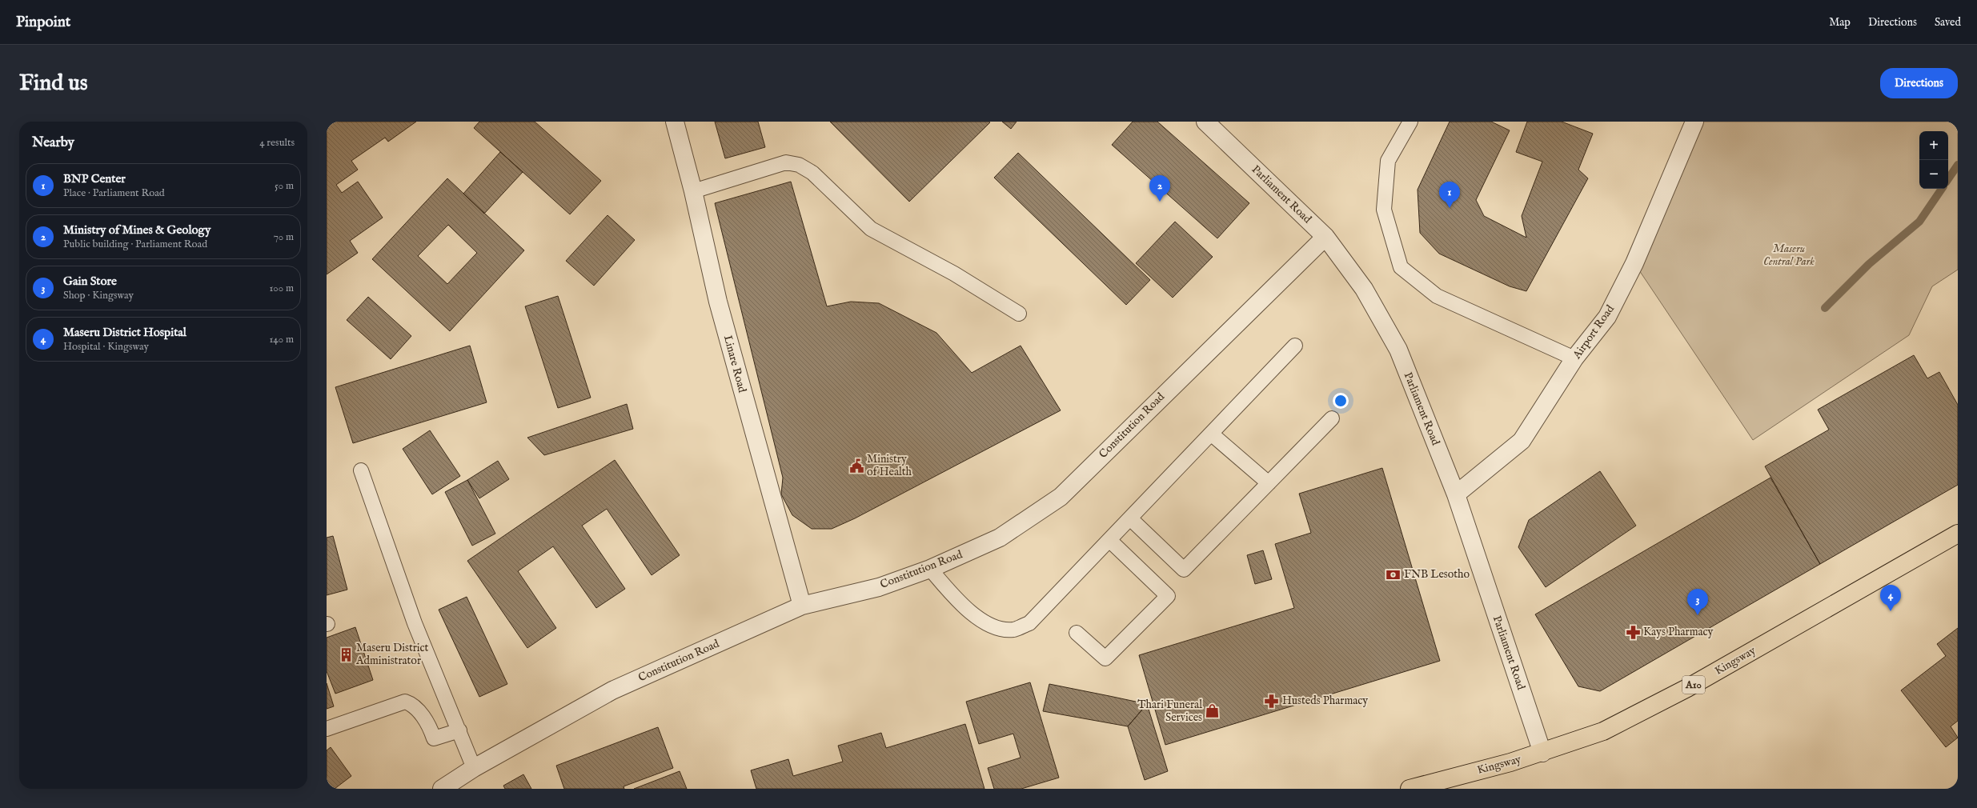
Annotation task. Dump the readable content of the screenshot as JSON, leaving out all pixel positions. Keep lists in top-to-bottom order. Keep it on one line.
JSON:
{"streets":{"main road":["Kingsway","A10"],"street":["Parliament Road","Airport Road","Linare Road","Constitution Road"]},"crossings":[["Parliament Road","Airport Road"],["Parliament Road","Constitution Road"],["Parliament Road","Kingsway"],["Linare Road","Constitution Road"]],"parks":["Maseru Central Park"],"places":{"public building":["Ministry of Health"],"bank":["FNB Lesotho"],"pharmacy":["Kays Pharmacy","Husteds Pharmacy"],"building":["Maseru District Administrator"],"shop":["Thari Funeral Services"]},"page":{"header":"Pinpoint","nav":["Map","Directions","Saved"],"buttons":"Directions","title":"Find us","heading":["Nearby","4 results"],"map_buttons":["+","−"],"list":[{"mark":"1","name":"BNP Center","note":"Place · Parliament Road","value":"50 m"},{"mark":"2","name":"Ministry of Mines & Geology","note":"Public building · Parliament Road","value":"70 m"},{"mark":"3","name":"Gain Store","note":"Shop · Kingsway","value":"100 m"},{"mark":"4","name":"Maseru District Hospital","note":"Hospital · Kingsway","value":"140 m"}],"pins":["2","1","4","3"]}}
